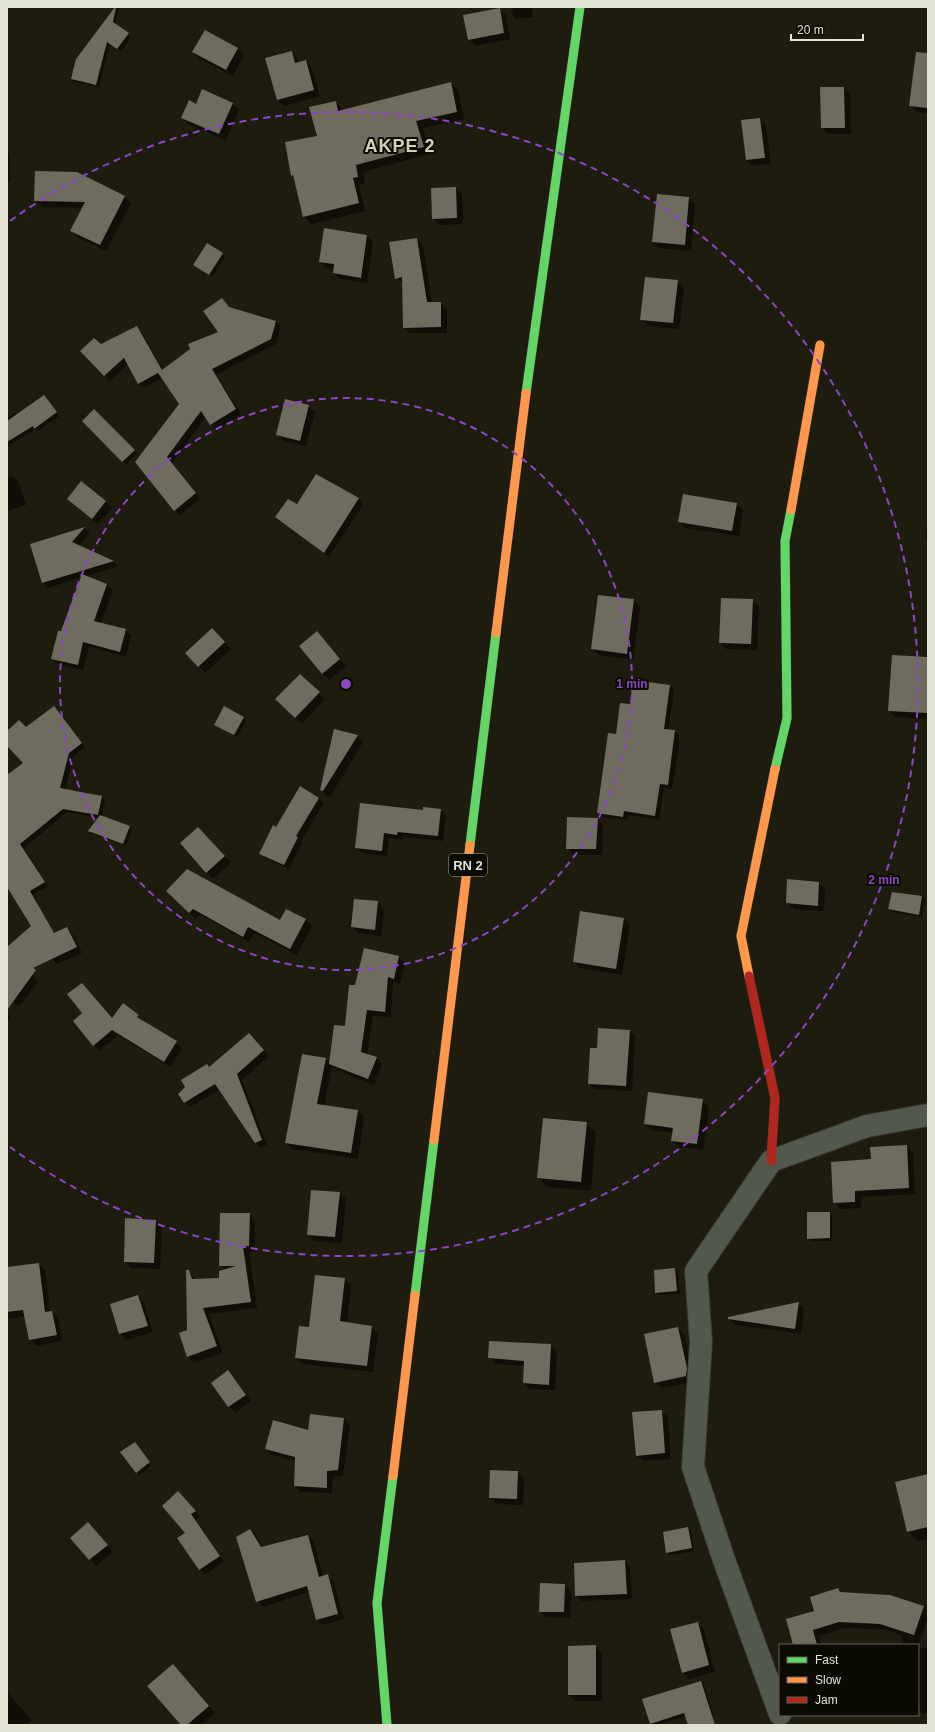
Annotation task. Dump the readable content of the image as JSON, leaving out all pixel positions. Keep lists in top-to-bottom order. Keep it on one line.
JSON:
{"streets":{"main road":["RN 2"]},"districts":["AKPE 2"],"legend":["Fast","Slow","Jam"],"scale_bar":"20 m","rings":["1 min","2 min"]}
